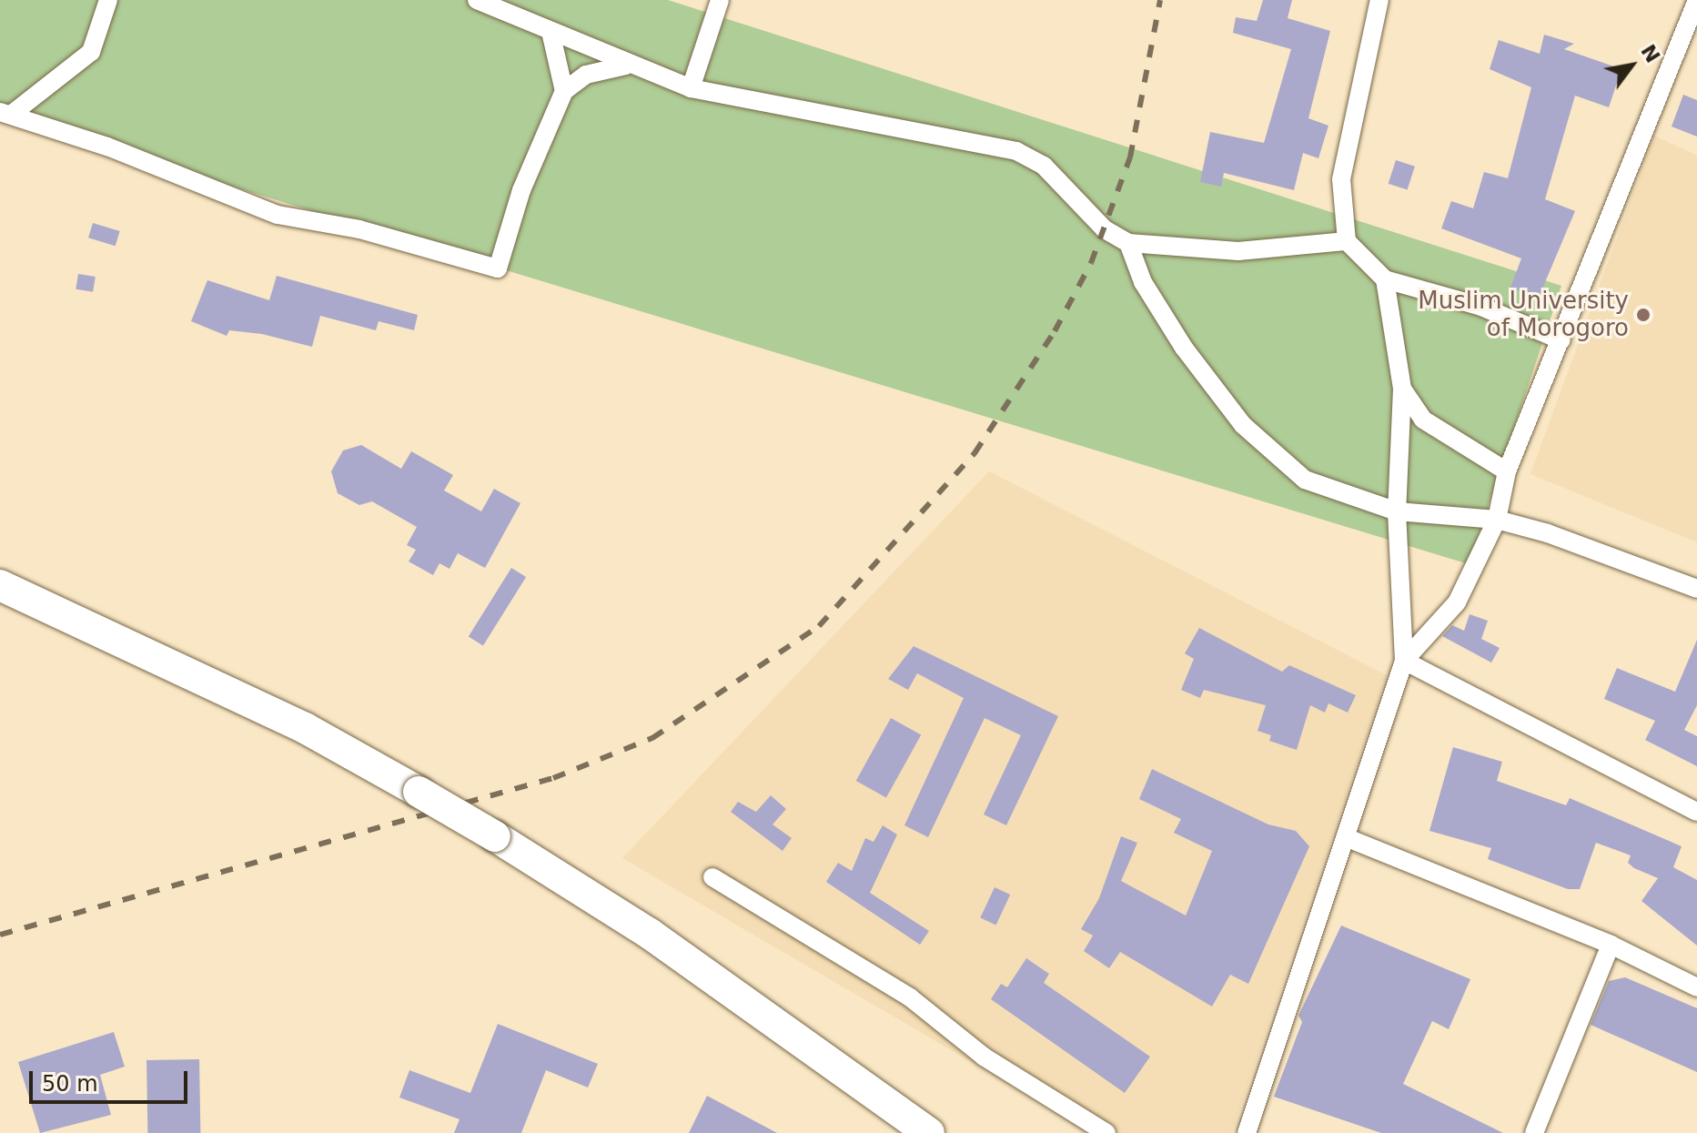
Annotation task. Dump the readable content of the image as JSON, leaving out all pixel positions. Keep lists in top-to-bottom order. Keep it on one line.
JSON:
{"places":["Muslim University of Morogoro"],"scale_bar":"50 m","north":"top right"}
